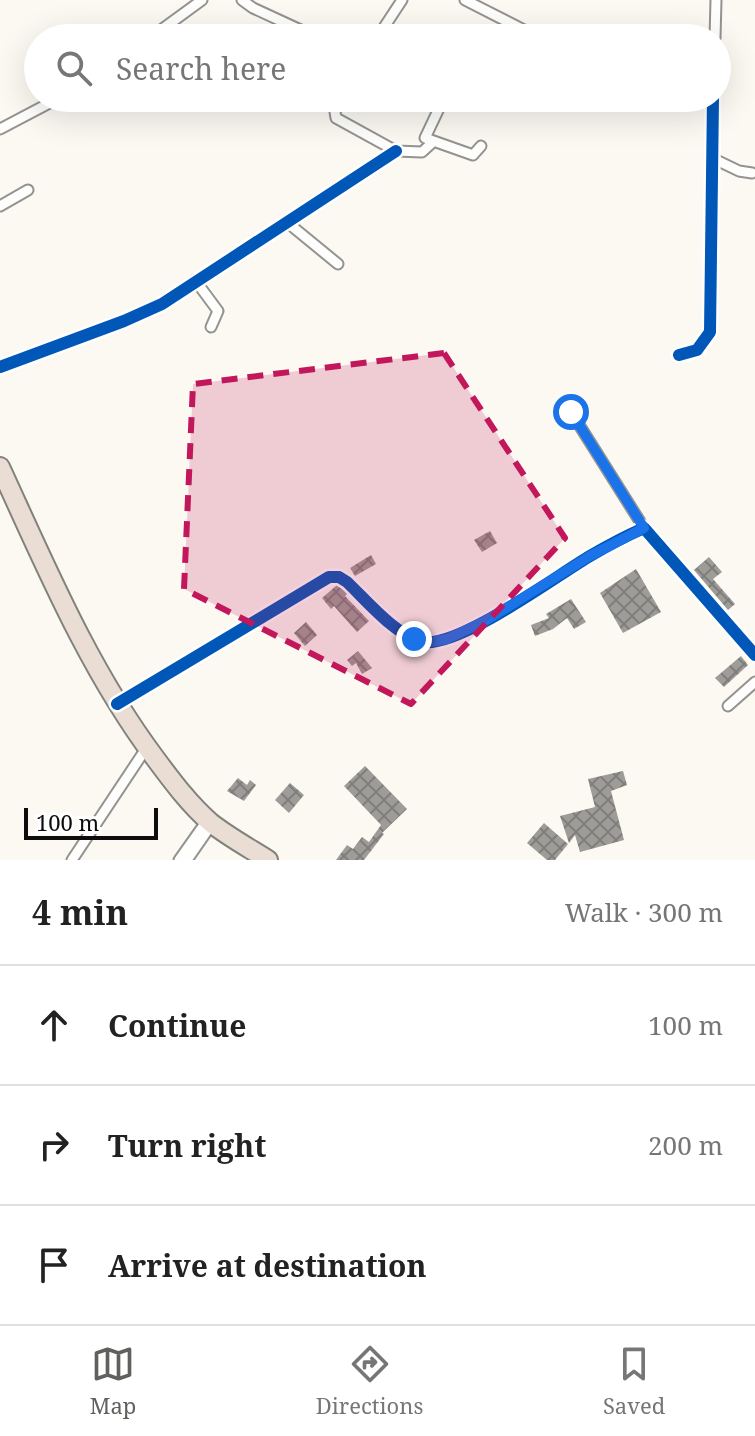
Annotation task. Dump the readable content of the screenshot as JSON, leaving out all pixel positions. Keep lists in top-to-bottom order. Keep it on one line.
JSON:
{"scale_bar":"100 m","page":{"search":"Search here","scale":"100 m","heading":["4 min","Walk · 300 m"],"list":[["Continue","100 m"],["Turn right","200 m"],"Arrive at destination"],"nav":["Map","Directions","Saved"]}}
